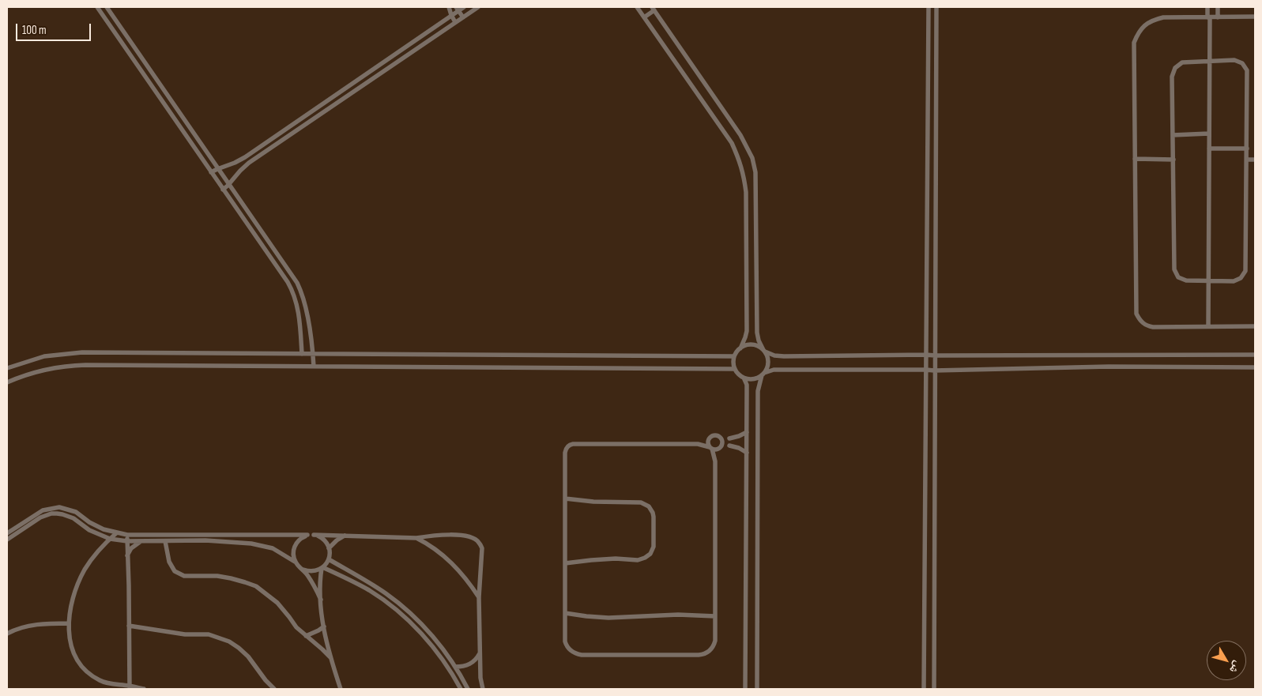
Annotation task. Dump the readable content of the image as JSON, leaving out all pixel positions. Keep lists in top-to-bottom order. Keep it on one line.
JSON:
{"scale_bar":"100 m","north":"bottom right"}
